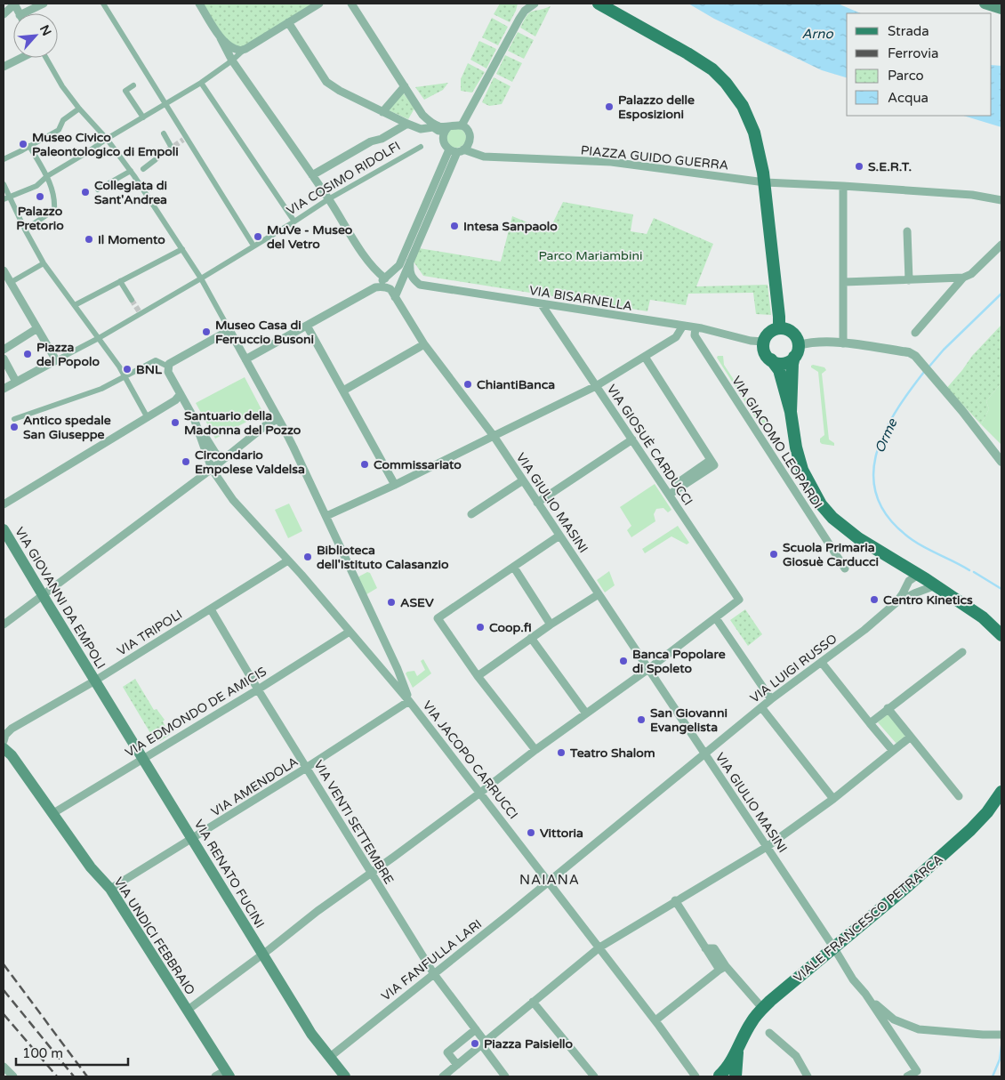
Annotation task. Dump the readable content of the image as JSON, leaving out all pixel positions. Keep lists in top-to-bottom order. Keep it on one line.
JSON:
{"streets":{"main road":["VIA GIOVANNI DA EMPOLI","VIA RENATO FUCINI","VIALE FRANCESCO PETRARCA","VIA UNDICI FEBBRAIO"],"street":["PIAZZA GUIDO GUERRA","VIA COSIMO RIDOLFI","VIA BISARNELLA","VIA GIACOMO LEOPARDI","VIA GIOSUÈ CARDUCCI","VIA GIULIO MASINI","VIA TRIPOLI","VIA LUIGI RUSSO","VIA EDMONDO DE AMICIS","VIA JACOPO CARRUCCI","VIA AMENDOLA","VIA VENTI SETTEMBRE","VIA FANFULLA LARI"]},"crossings":[["VIA BISARNELLA","VIA GIACOMO LEOPARDI"],["VIA BISARNELLA","VIA GIOSUÈ CARDUCCI"],["VIA GIULIO MASINI","VIA LUIGI RUSSO"],["VIA GIULIO MASINI","VIALE FRANCESCO PETRARCA"],["VIA GIOVANNI DA EMPOLI","VIA TRIPOLI"],["VIA GIOVANNI DA EMPOLI","VIA RENATO FUCINI"],["VIA TRIPOLI","VIA JACOPO CARRUCCI"],["VIA TRIPOLI","VIA VENTI SETTEMBRE"],["VIA TRIPOLI","VIA RENATO FUCINI"],["VIA LUIGI RUSSO","VIA JACOPO CARRUCCI"],["VIA LUIGI RUSSO","VIA FANFULLA LARI"],["VIA EDMONDO DE AMICIS","VIA JACOPO CARRUCCI"],["VIA EDMONDO DE AMICIS","VIA VENTI SETTEMBRE"],["VIA EDMONDO DE AMICIS","VIA RENATO FUCINI"],["VIA EDMONDO DE AMICIS","VIA UNDICI FEBBRAIO"],["VIA JACOPO CARRUCCI","VIA AMENDOLA"],["VIA JACOPO CARRUCCI","VIA FANFULLA LARI"],["VIA AMENDOLA","VIA VENTI SETTEMBRE"],["VIA AMENDOLA","VIA RENATO FUCINI"],["VIA AMENDOLA","VIA UNDICI FEBBRAIO"],["VIA VENTI SETTEMBRE","VIA FANFULLA LARI"],["VIA RENATO FUCINI","VIA FANFULLA LARI"]],"districts":["NAIANA"],"water":["Arno","Orme"],"parks":["Parco Mariambini"],"places":["Palazzo delle Esposizioni","Museo Civico Paleontologico di Empoli","S.E.R.T.","Collegiata di Sant'Andrea","Palazzo Pretorio","Intesa Sanpaolo","MuVe - Museo del Vetro","Il Momento","Museo Casa di Ferruccio Busoni","Piazza del Popolo","BNL","ChiantiBanca","Santuario della Madonna del Pozzo","Antico spedale San Giuseppe","Circondario Empolese Valdelsa","Commissariato","Scuola Primaria Giosuè Carducci","Biblioteca dell'Istituto Calasanzio","Centro Kinetics","ASEV","Coop.fi","Banca Popolare di Spoleto","San Giovanni Evangelista","Teatro Shalom","Vittoria","Piazza Paisiello"],"legend":["Strada","Ferrovia","Parco","Acqua"],"scale_bar":"100 m","north":"top right"}
